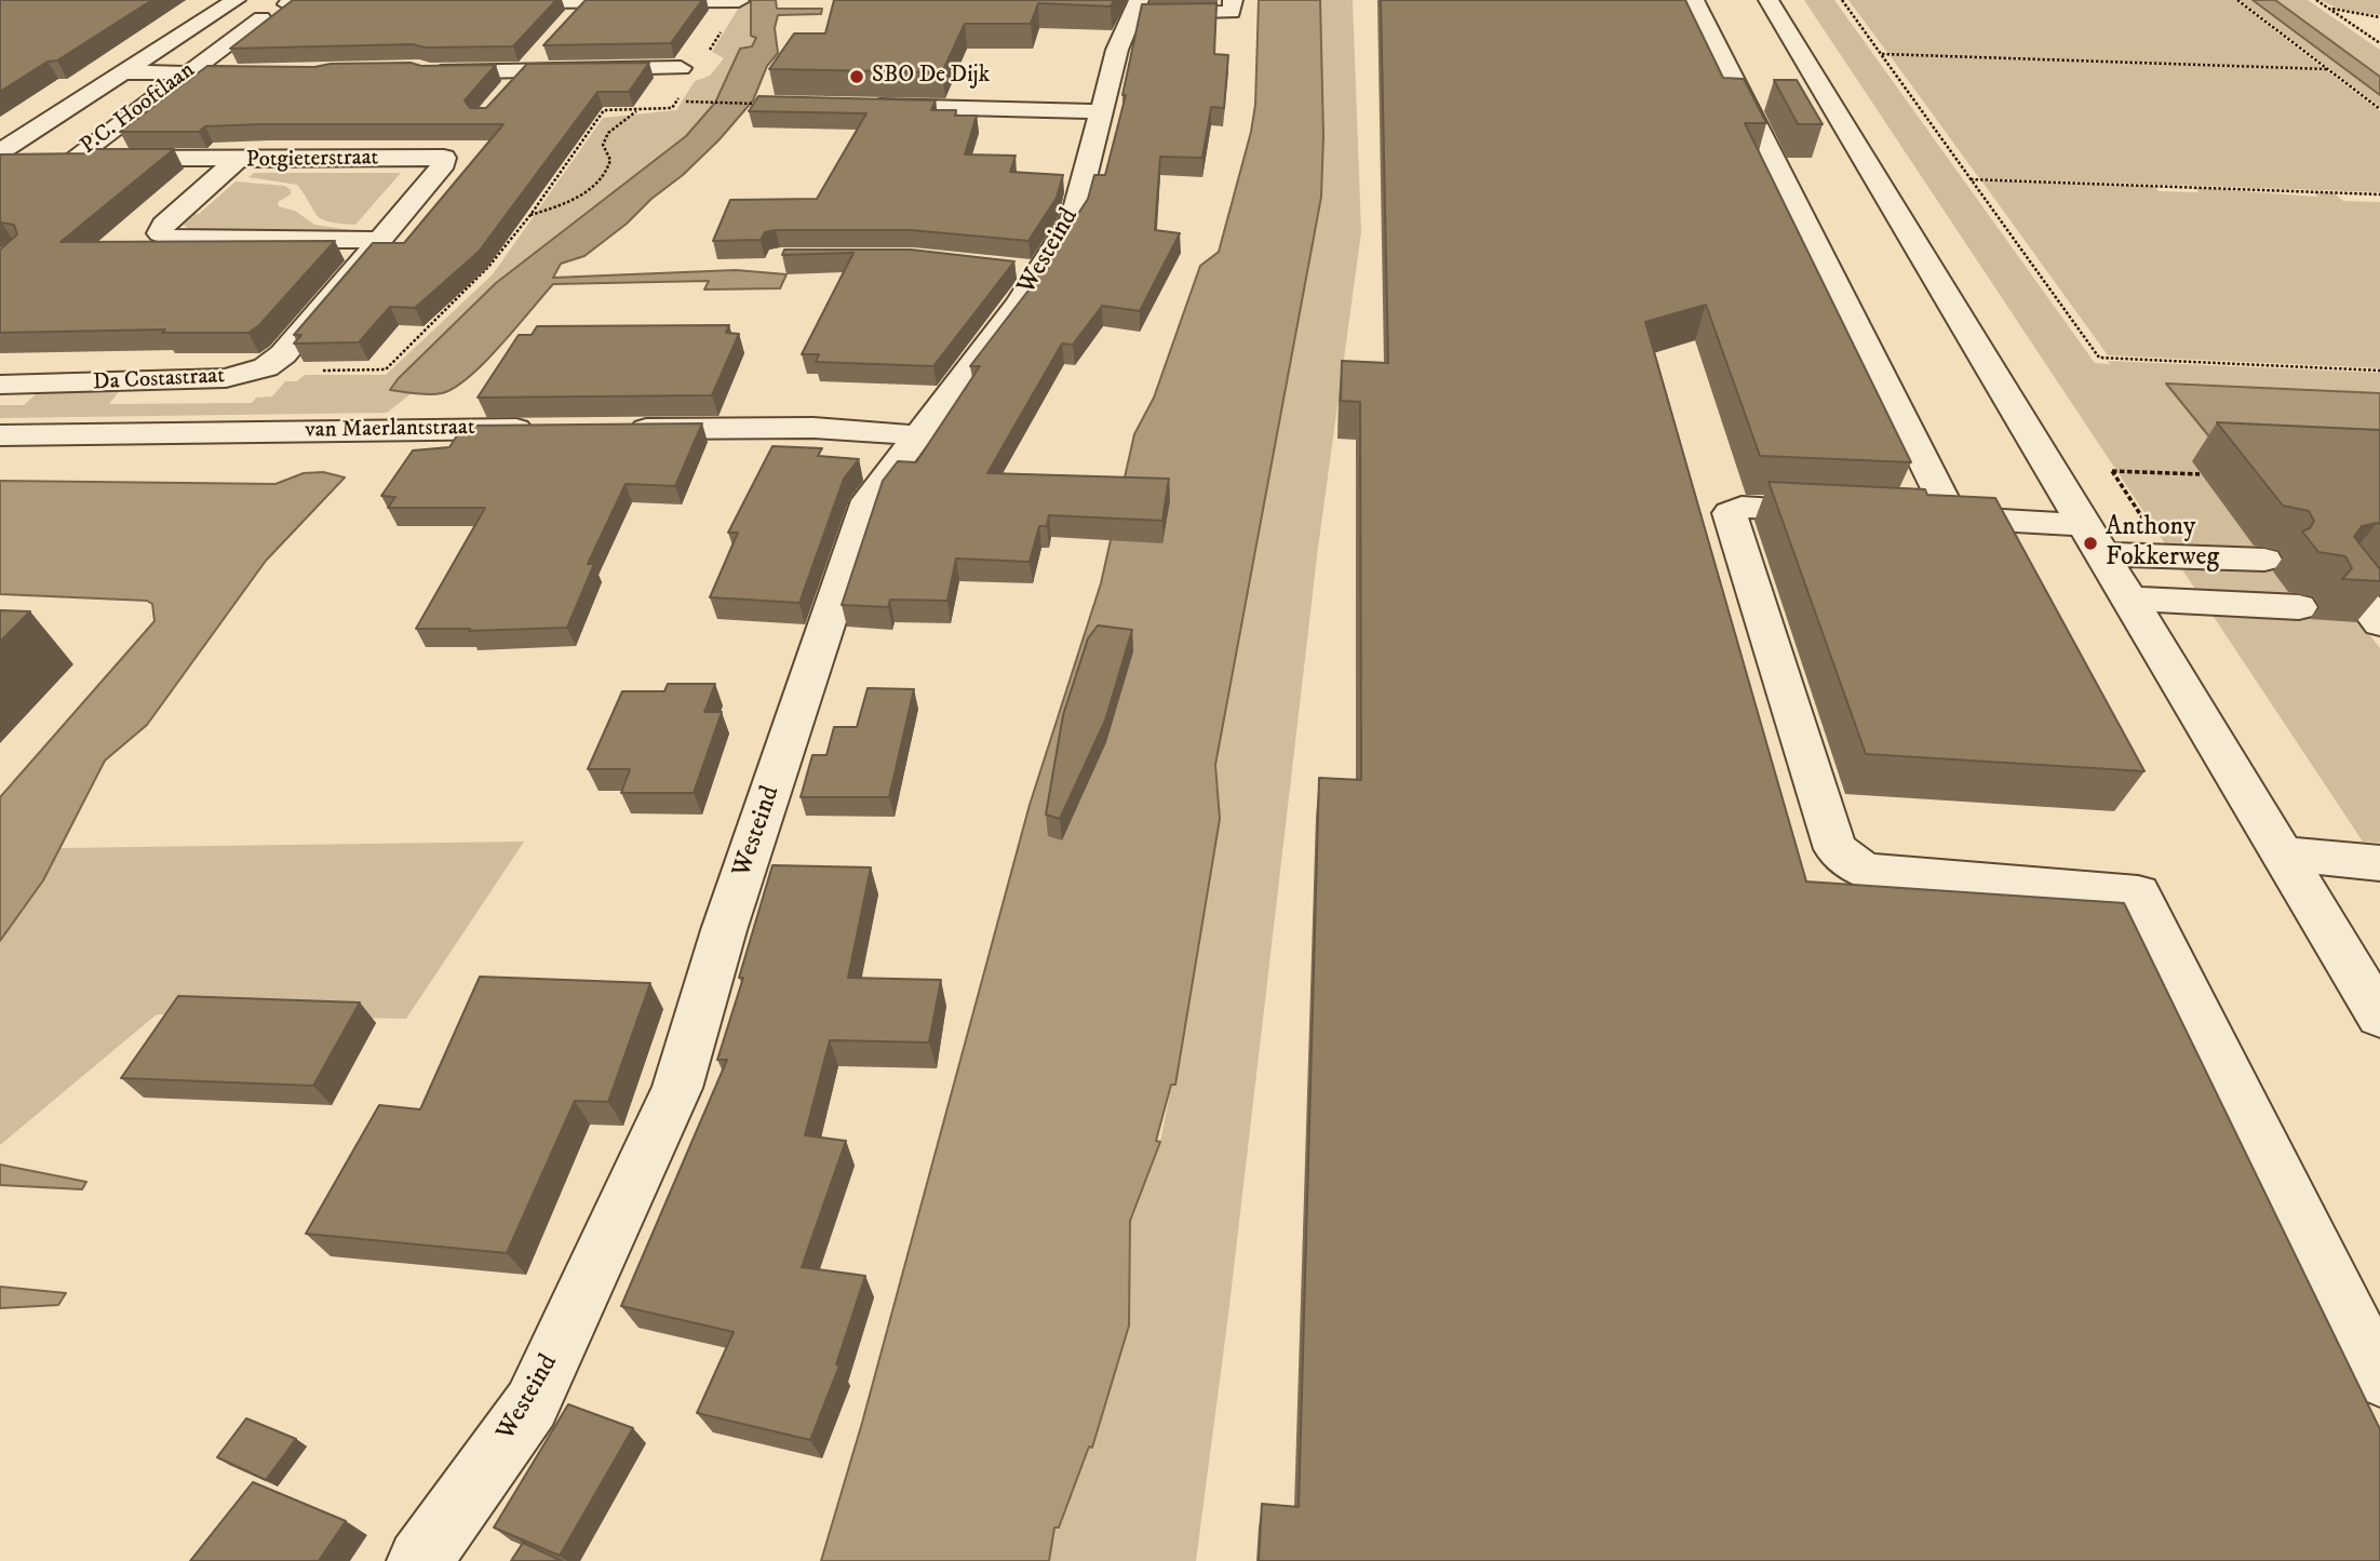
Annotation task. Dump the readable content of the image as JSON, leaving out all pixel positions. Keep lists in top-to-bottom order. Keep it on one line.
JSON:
{"streets":{"street":["P.C. Hooftlaan","Potgieterstraat","Westeind","Da Costastraat","van Maerlantstraat"]},"crossings":[["P.C. Hooftlaan","Potgieterstraat"],["Potgieterstraat","Da Costastraat"]],"places":["SBO De Dijk","Anthony Fokkerweg"]}
